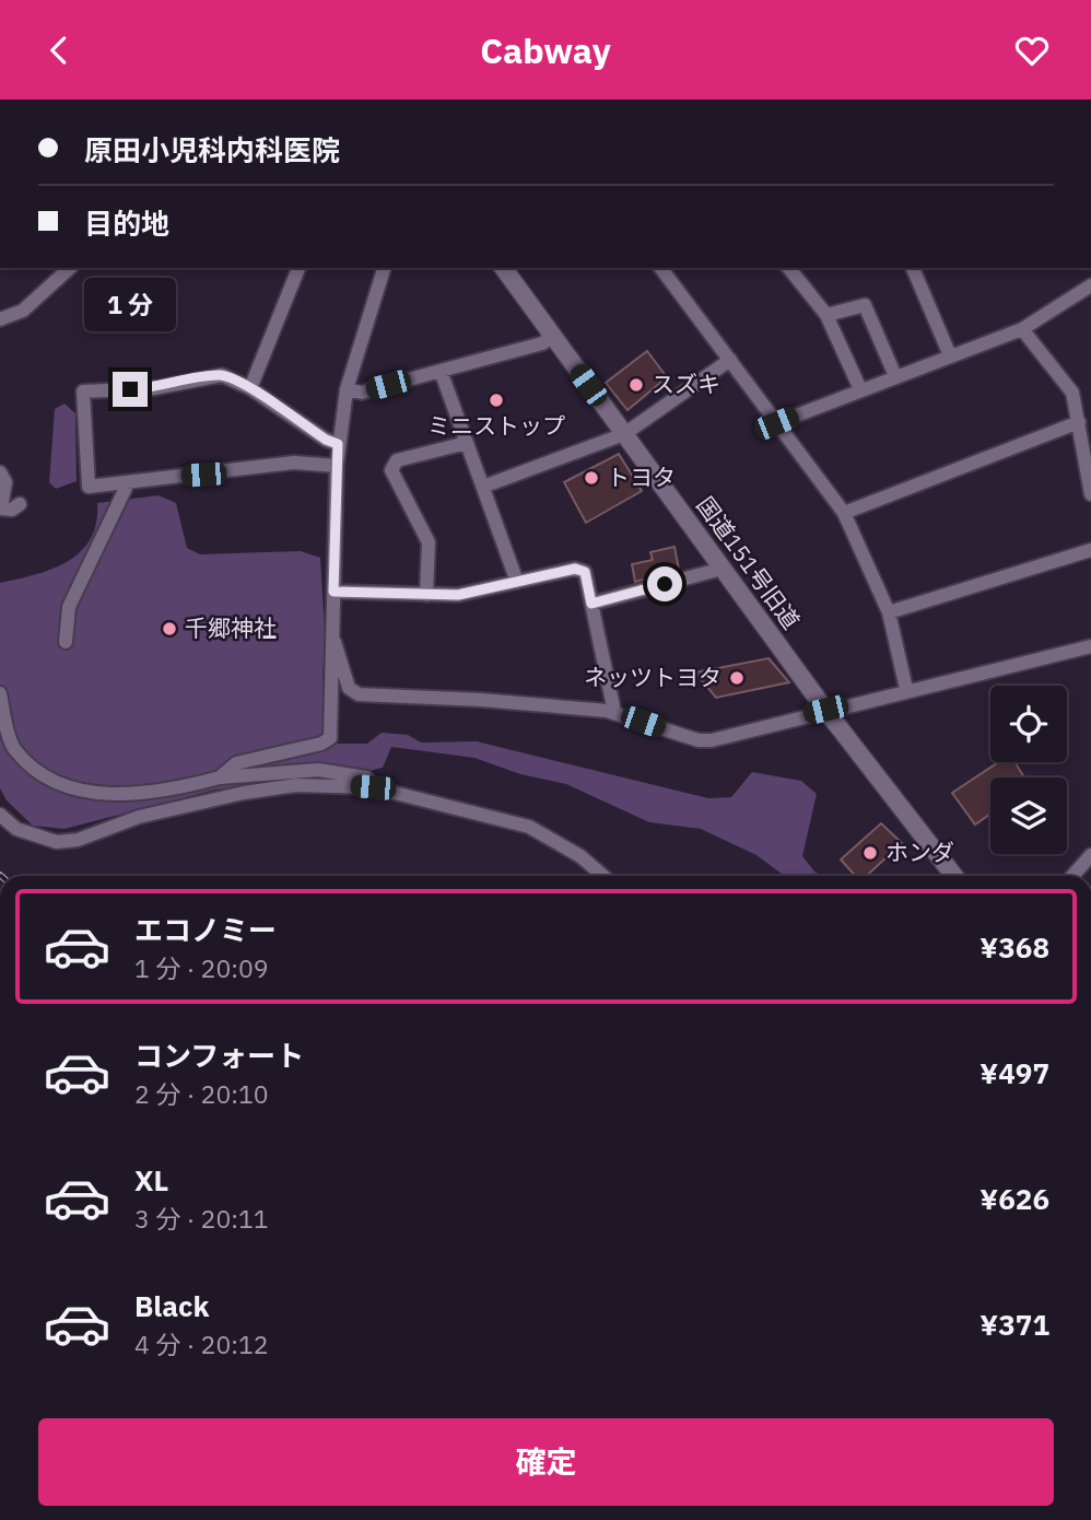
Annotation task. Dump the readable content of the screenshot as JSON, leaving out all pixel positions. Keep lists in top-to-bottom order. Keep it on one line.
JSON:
{"streets":{"street":["国道151号旧道"]},"places":["スズキ","ミニストップ","トヨタ","千郷神社","ネッツトヨタ","ホンダ"],"page":{"header":"Cabway","banner":["原田小児科内科医院","目的地"],"bubble":"1 分","list":[{"name":"エコノミー","note":"1 分 · 20:09","value":"¥368"},{"name":"コンフォート","note":"2 分 · 20:10","value":"¥497"},{"name":"XL","note":"3 分 · 20:11","value":"¥626"},{"name":"Black","note":"4 分 · 20:12","value":"¥371"}],"buttons":"確定"}}
